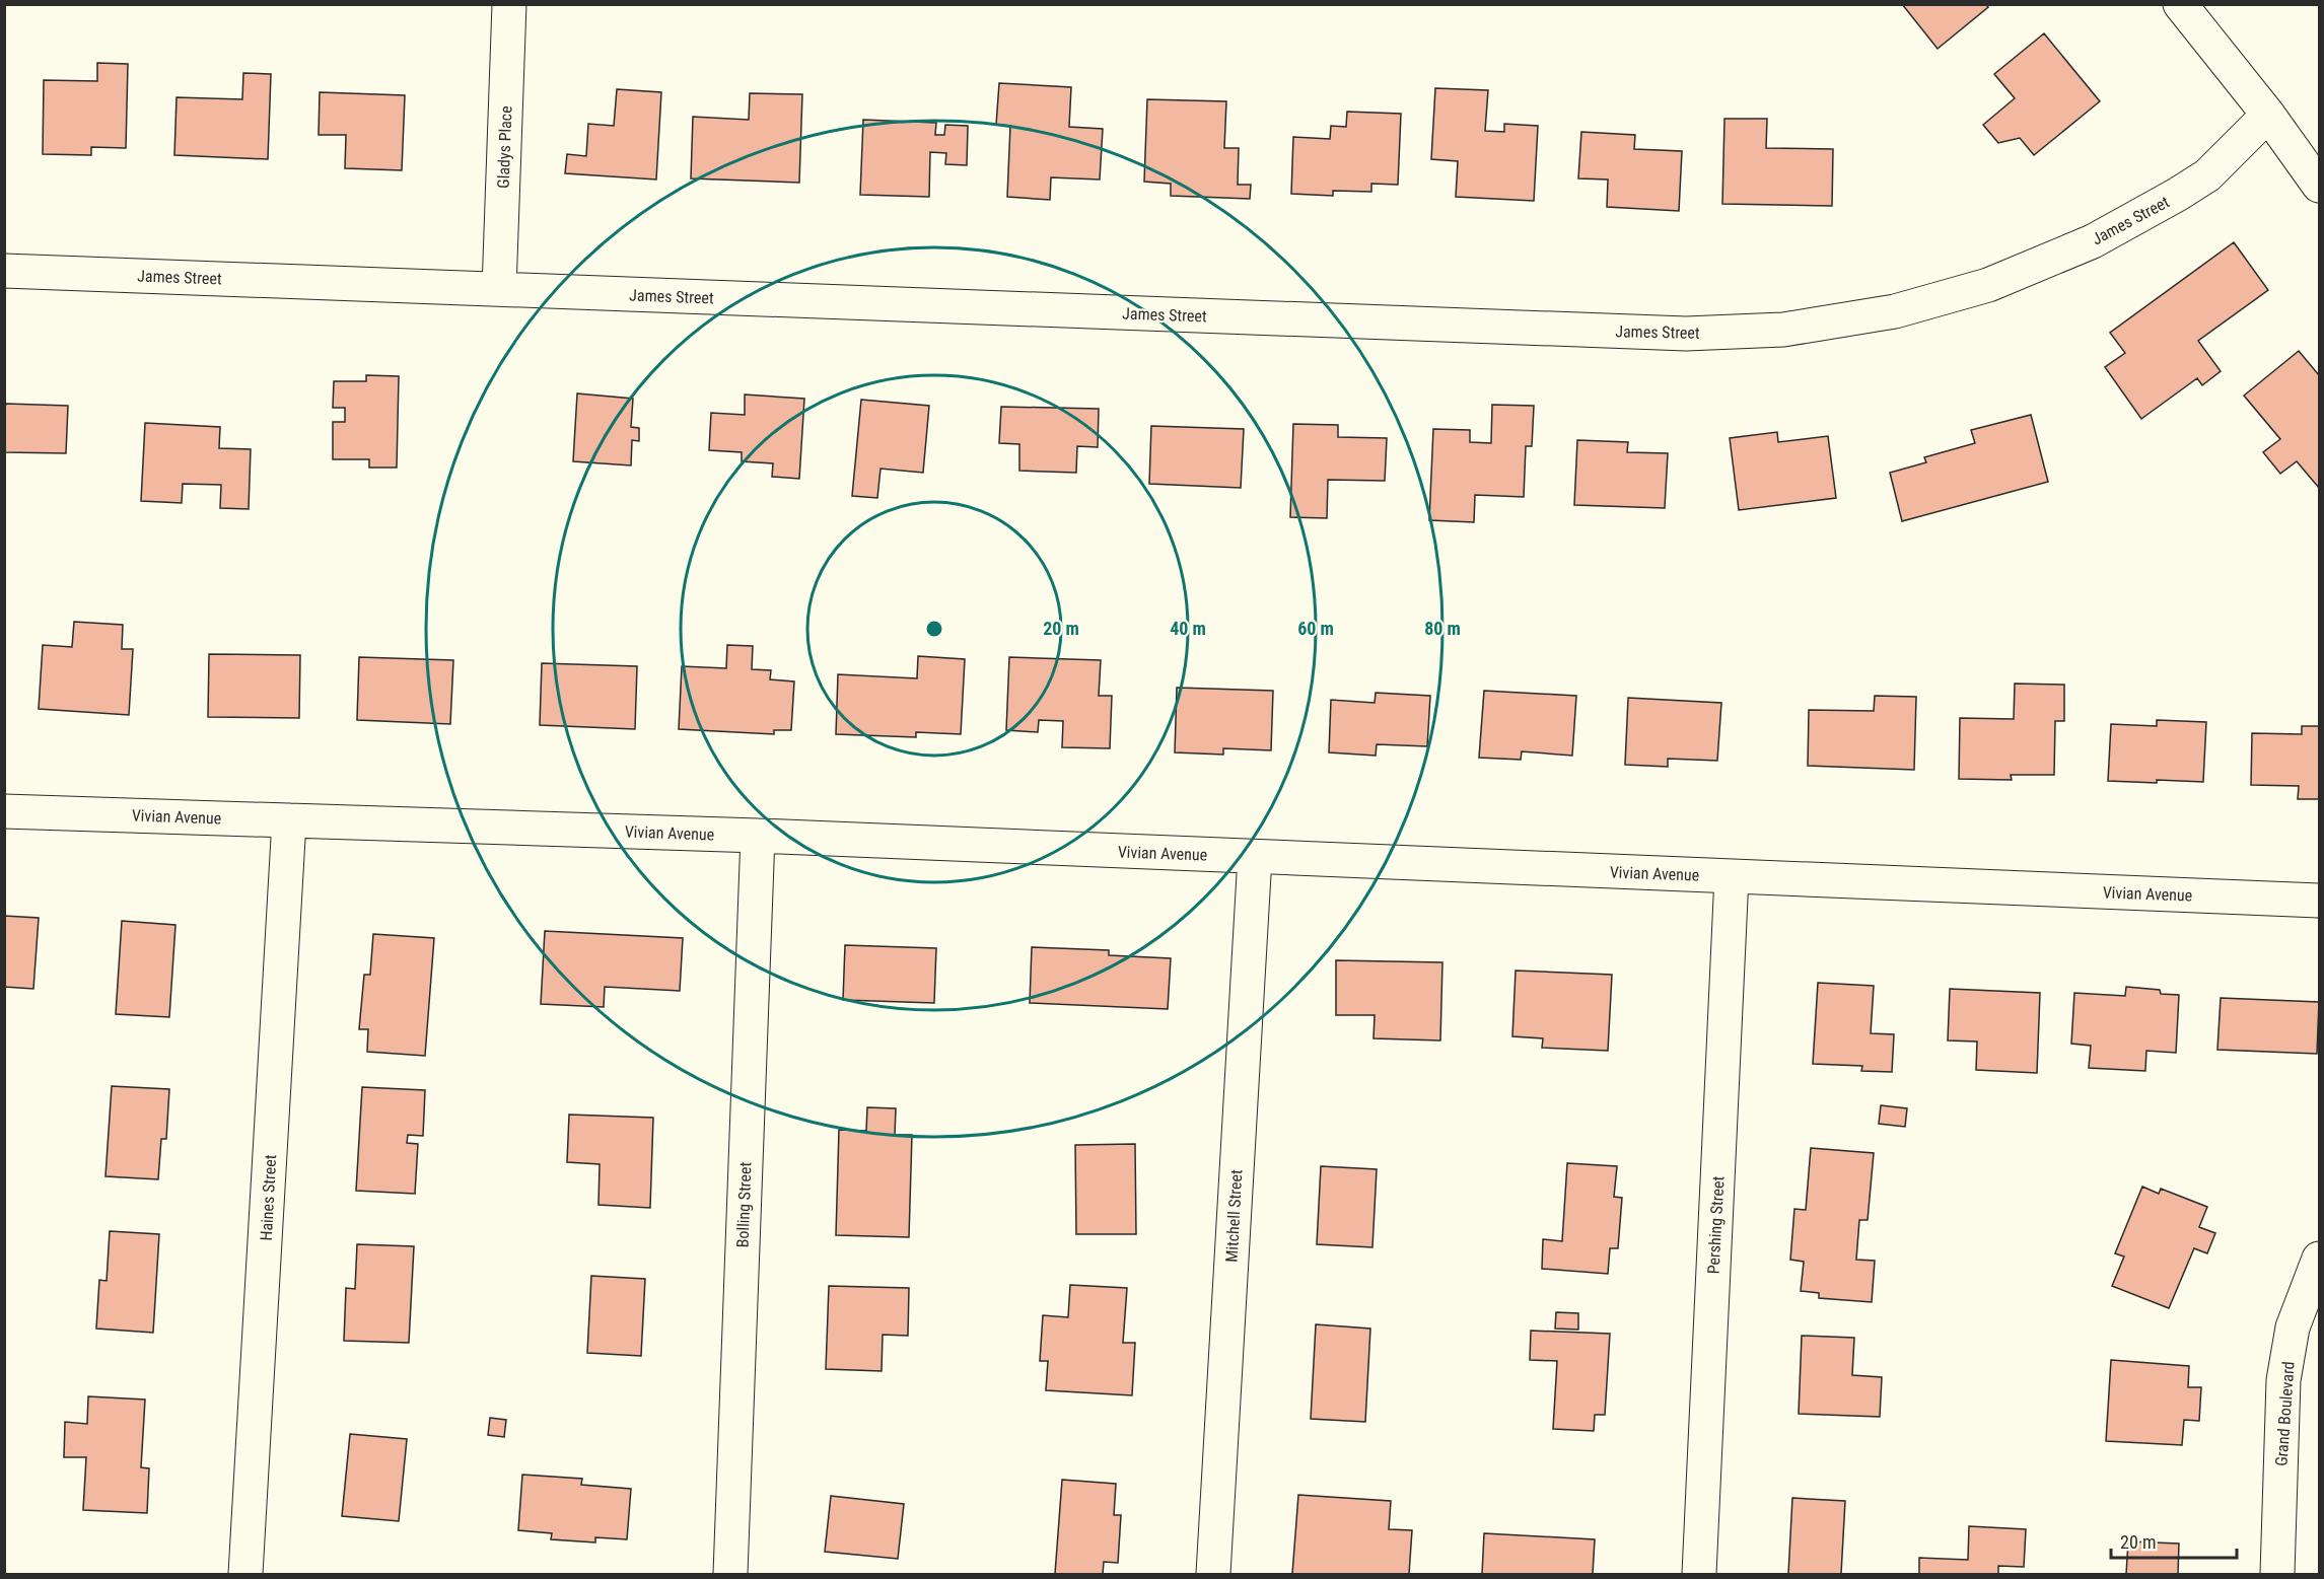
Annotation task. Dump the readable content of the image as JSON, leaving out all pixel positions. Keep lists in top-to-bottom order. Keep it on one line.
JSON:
{"streets":{"street":["Gladys Place","James Street","Vivian Avenue","Haines Street","Bolling Street","Mitchell Street","Pershing Street","Grand Boulevard"]},"crossings":[["Gladys Place","James Street"],["Vivian Avenue","Haines Street"],["Vivian Avenue","Bolling Street"],["Vivian Avenue","Mitchell Street"],["Vivian Avenue","Pershing Street"]],"scale_bar":"20 m","rings":["20 m","40 m","60 m","80 m"]}
